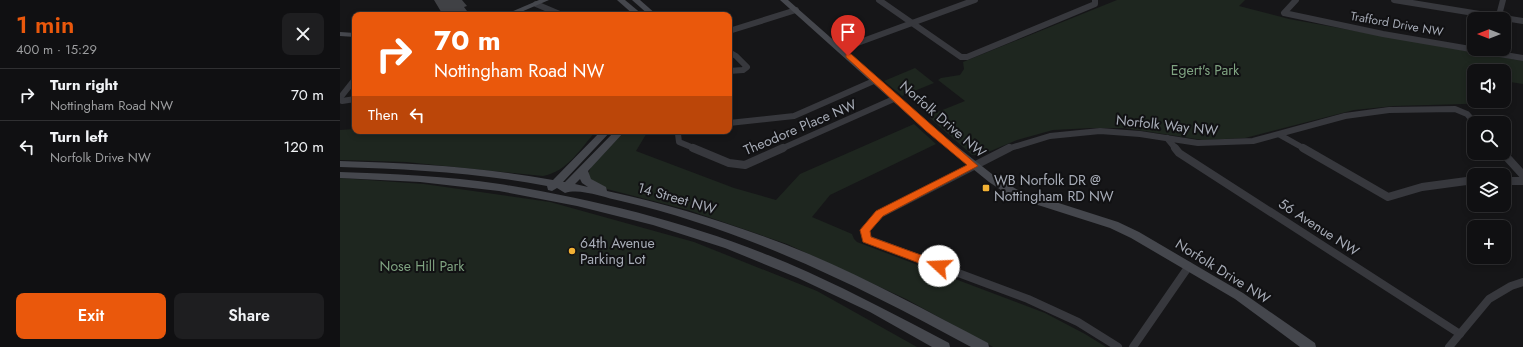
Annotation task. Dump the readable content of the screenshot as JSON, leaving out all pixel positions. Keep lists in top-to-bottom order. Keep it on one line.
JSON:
{"streets":{"main road":["Norfolk Drive NW","14 Street NW"],"street":["Trafford Drive NW","Norfolk Way NW","Theodore Place NW","56 Avenue NW"]},"crossings":[["Norfolk Drive NW","Norfolk Way NW"],["Norfolk Drive NW","Theodore Place NW"],["Norfolk Way NW","56 Avenue NW"]],"parks":["Egert's Park","Nose Hill Park"],"places":{"transit":["WB Norfolk DR @ Nottingham RD NW"],"other":["64th Avenue Parking Lot"]},"north":"left","page":{"heading":["1 min","400 m · 15:29"],"map_buttons":"+","turn":["70 m","Nottingham Road NW"],"list":[{"name":"Turn right","note":"Nottingham Road NW","value":"70 m"},{"name":"Turn left","note":"Norfolk Drive NW","value":"120 m"}],"then":"Then","buttons":["Exit","Share"]}}
